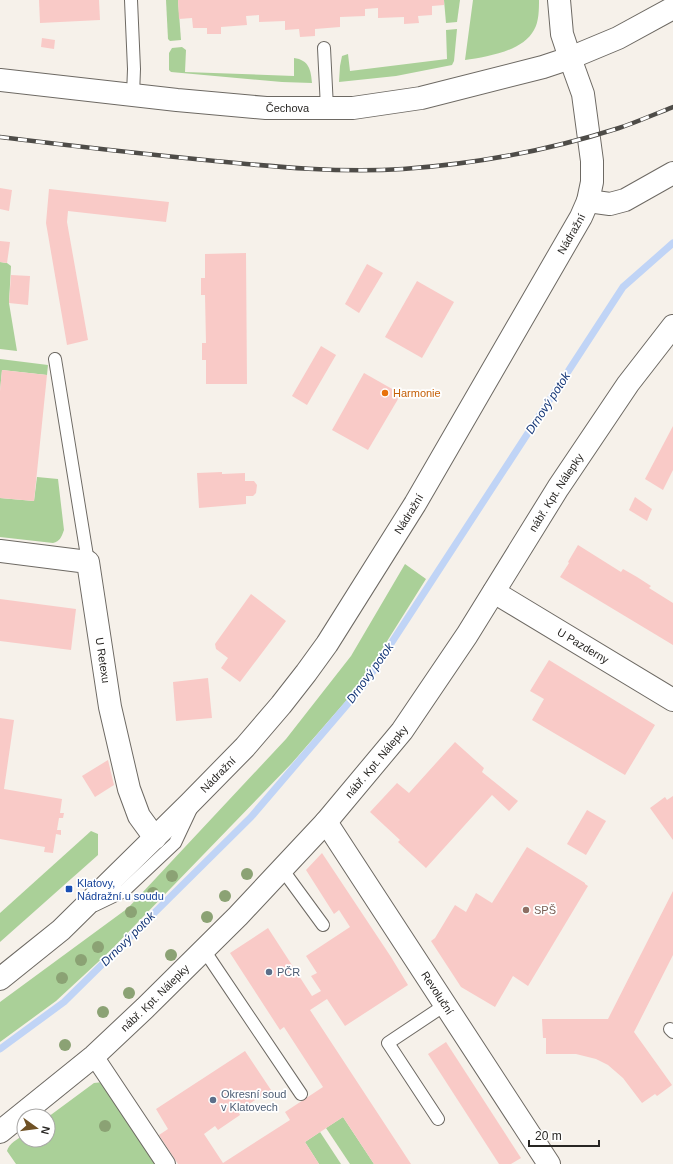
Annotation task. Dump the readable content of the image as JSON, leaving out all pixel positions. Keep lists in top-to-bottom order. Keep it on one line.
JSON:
{"streets":{"street":["Čechova","Nádražní","nábř. Kpt. Nálepky","U Pazderny","U Retexu","Revoluční"]},"crossings":[["Čechova","Nádražní"],["Nádražní","U Retexu"],["nábř. Kpt. Nálepky","U Pazderny"],["nábř. Kpt. Nálepky","Revoluční"]],"water":["Drnový potok"],"places":{"other":["Harmonie","SPŠ","PČR","Okresní soud v Klatovech"],"transit":["Klatovy, Nádražní u soudu"]},"scale_bar":"20 m","north":"right"}
